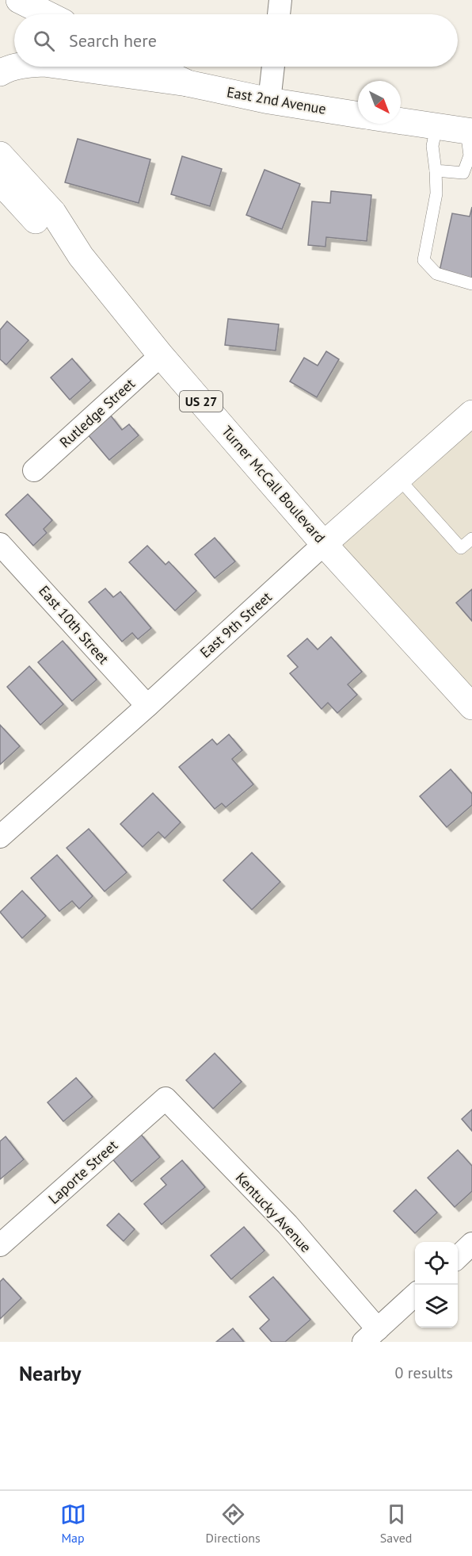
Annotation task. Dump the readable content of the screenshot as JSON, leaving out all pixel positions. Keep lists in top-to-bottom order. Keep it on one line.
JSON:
{"streets":{"main road":["East 2nd Avenue","US 27","Turner McCall Boulevard","East 9th Street"],"street":["Rutledge Street","East 10th Street","Laporte Street","Kentucky Avenue"]},"crossings":[["Rutledge Street","Turner McCall Boulevard"],["Turner McCall Boulevard","East 9th Street"],["East 10th Street","East 9th Street"],["Laporte Street","Kentucky Avenue"]],"north":"bottom right","page":{"search":"Search here","heading":["Nearby","0 results"],"nav":["Map","Directions","Saved"]}}
